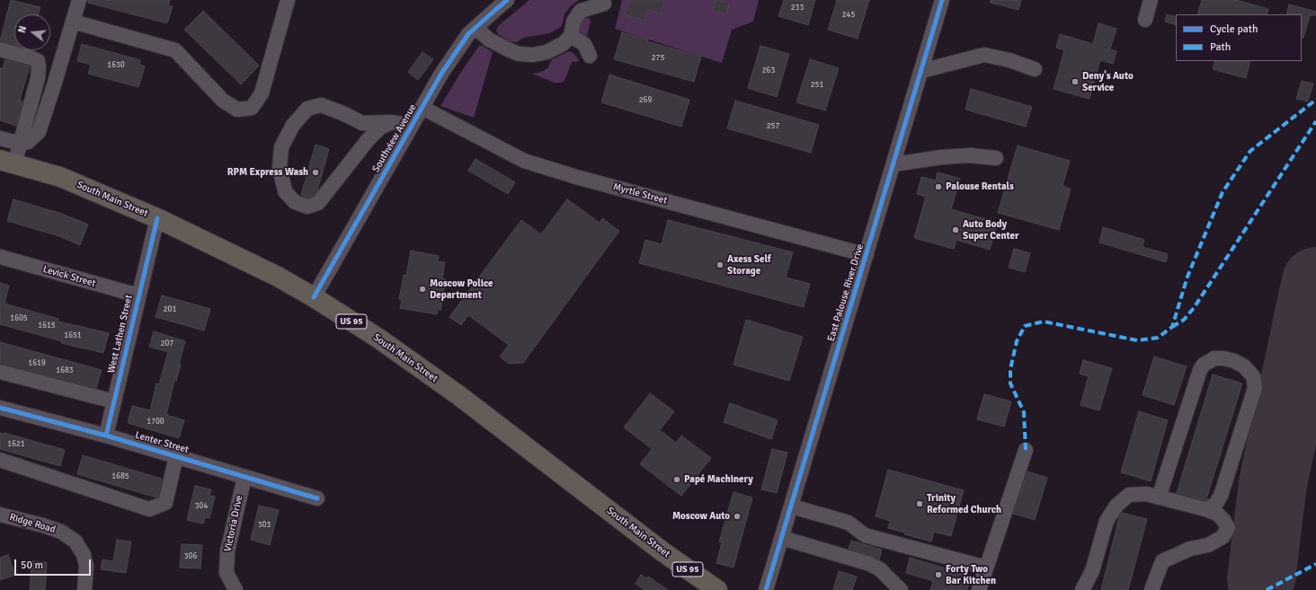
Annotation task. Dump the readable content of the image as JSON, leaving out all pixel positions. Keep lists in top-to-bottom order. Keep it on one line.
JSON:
{"streets":{"highway":["South Main Street","US 95"],"street":["Southview Avenue","Myrtle Street","Levick Street","East Palouse River Drive","West Lathen Street","Lenter Street","Ridge Road","Victoria Drive"]},"crossings":[["Southview Avenue","Myrtle Street"],["Southview Avenue","South Main Street"],["Myrtle Street","East Palouse River Drive"],["South Main Street","West Lathen Street"],["Levick Street","West Lathen Street"],["West Lathen Street","Lenter Street"],["Lenter Street","Victoria Drive"]],"places":["Deny's Auto Service","RPM Express Wash","Palouse Rentals","Auto Body Super Center","Axess Self Storage","Moscow Police Department","Papé Machinery","Trinity Reformed Church","Moscow Auto","Forty Two Bar Kitchen"],"house_numbers":["233","245","275","1630","263","251","269","257","201","1605","1615","1651","207","1619","1683","1700","1621","1685","304","303","306"],"legend":["Cycle path","Path"],"scale_bar":"50 m","north":"left"}
